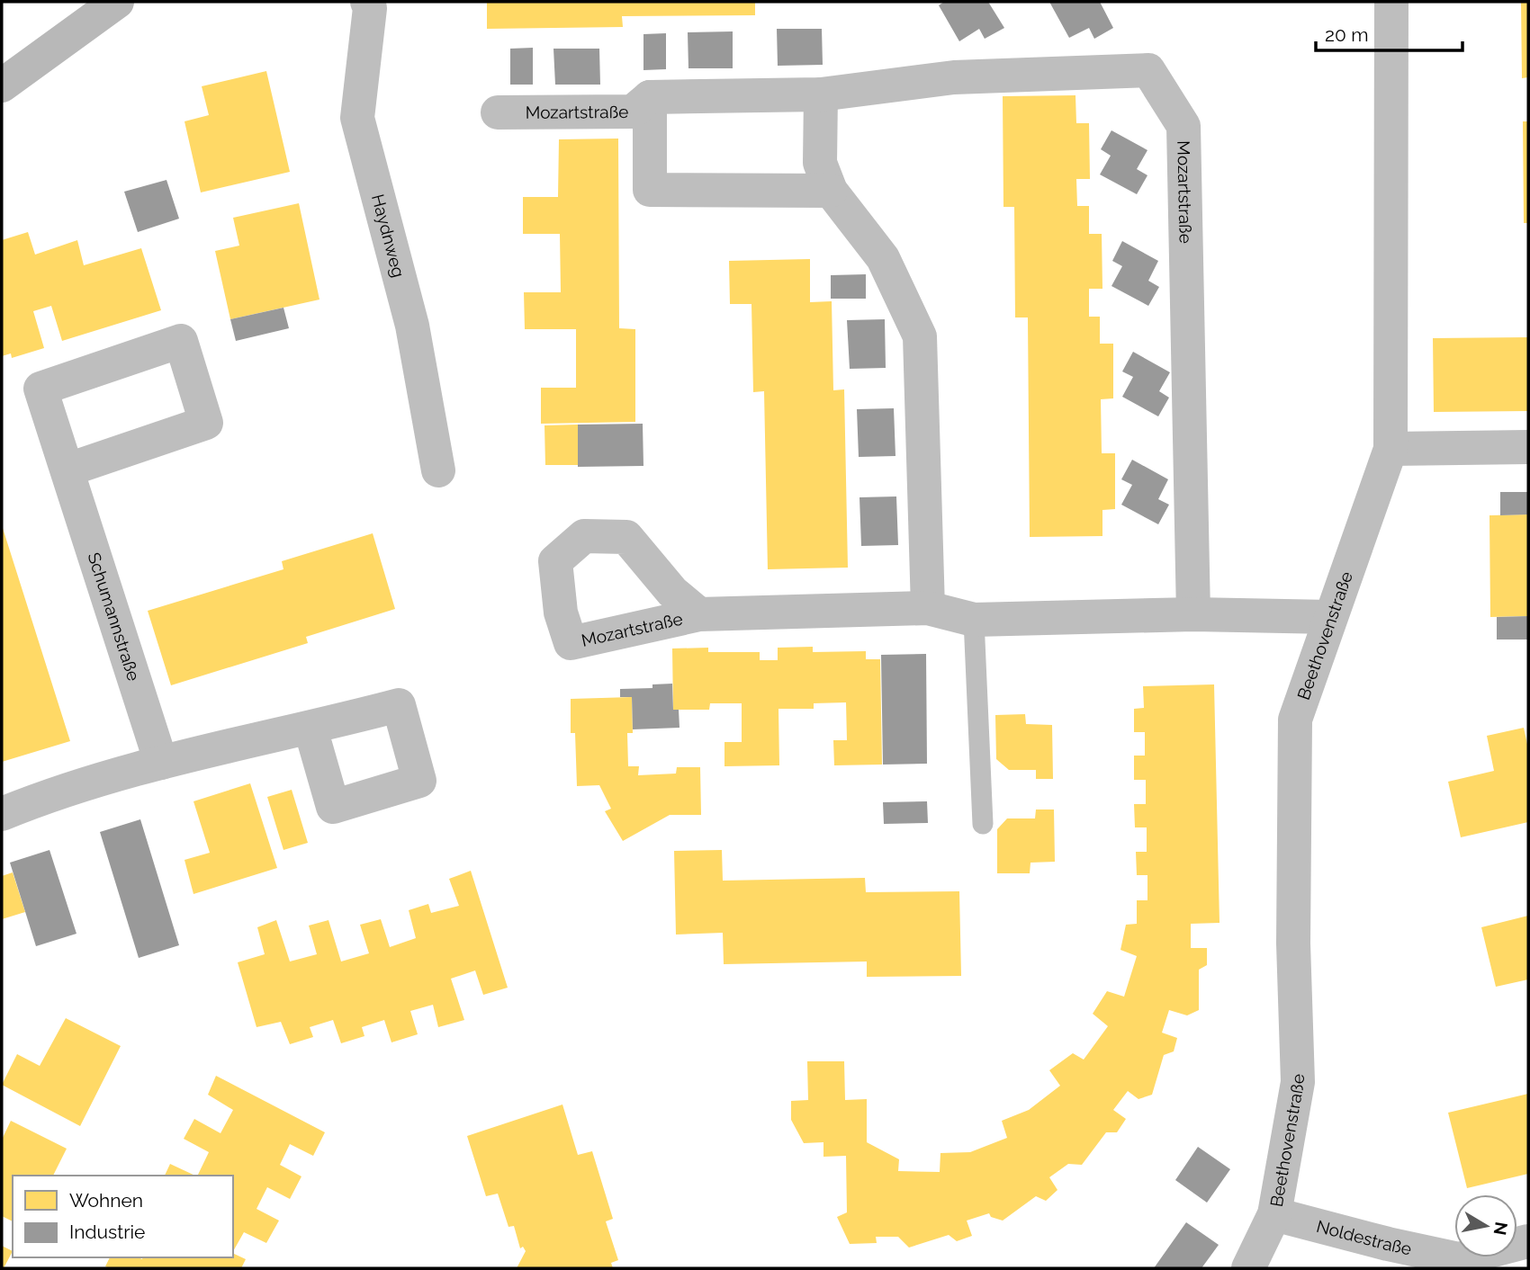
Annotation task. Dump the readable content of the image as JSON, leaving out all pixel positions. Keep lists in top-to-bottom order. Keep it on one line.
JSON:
{"streets":{"street":["Mozartstraße","Haydnweg","Schumannstraße","Beethovenstraße","Noldestraße"]},"crossings":[["Mozartstraße","Beethovenstraße"],["Beethovenstraße","Noldestraße"]],"legend":["Wohnen","Industrie"],"scale_bar":"20 m","north":"right"}
